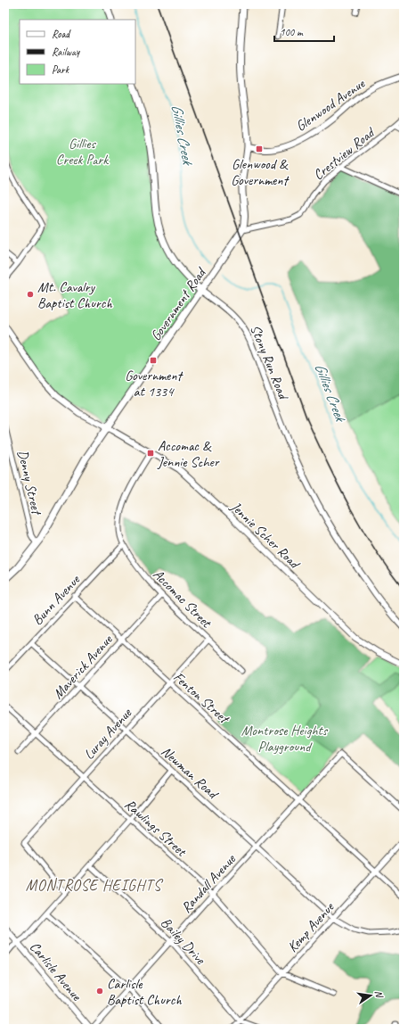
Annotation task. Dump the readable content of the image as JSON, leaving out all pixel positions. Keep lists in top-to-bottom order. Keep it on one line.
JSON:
{"streets":{"main road":["Government Road","Stony Run Road"],"street":["Glenwood Avenue","Crestview Road","Denny Street","Jennie Scher Road","Accomac Street","Bunn Avenue","Maverick Avenue","Fenton Street","Luray Avenue","Newman Road","Rawlings Street","Randall Avenue","Kemp Avenue","Bailey Drive","Carlisle Avenue"]},"crossings":[["Glenwood Avenue","Government Road"],["Crestview Road","Government Road"],["Government Road","Stony Run Road"],["Government Road","Denny Street"],["Government Road","Jennie Scher Road"],["Jennie Scher Road","Accomac Street"],["Accomac Street","Bunn Avenue"],["Accomac Street","Maverick Avenue"],["Accomac Street","Luray Avenue"],["Bunn Avenue","Fenton Street"],["Bunn Avenue","Newman Road"],["Maverick Avenue","Fenton Street"],["Maverick Avenue","Newman Road"],["Maverick Avenue","Rawlings Street"],["Fenton Street","Luray Avenue"],["Fenton Street","Randall Avenue"],["Fenton Street","Kemp Avenue"],["Luray Avenue","Newman Road"],["Luray Avenue","Rawlings Street"],["Newman Road","Randall Avenue"],["Newman Road","Kemp Avenue"],["Rawlings Street","Randall Avenue"],["Rawlings Street","Kemp Avenue"],["Randall Avenue","Bailey Drive"],["Randall Avenue","Carlisle Avenue"],["Kemp Avenue","Bailey Drive"]],"districts":["MONTROSE HEIGHTS"],"water":["Gillies Creek"],"parks":["Gillies Creek Park","Montrose Heights Playground"],"places":{"transit":["Glenwood & Government","Government at 1334","Accomac & Jennie Scher"],"other":["Mt. Cavalry Baptist Church","Carlisle Baptist Church"]},"legend":["Road","Railway","Park"],"scale_bar":"100 m","north":"right"}
